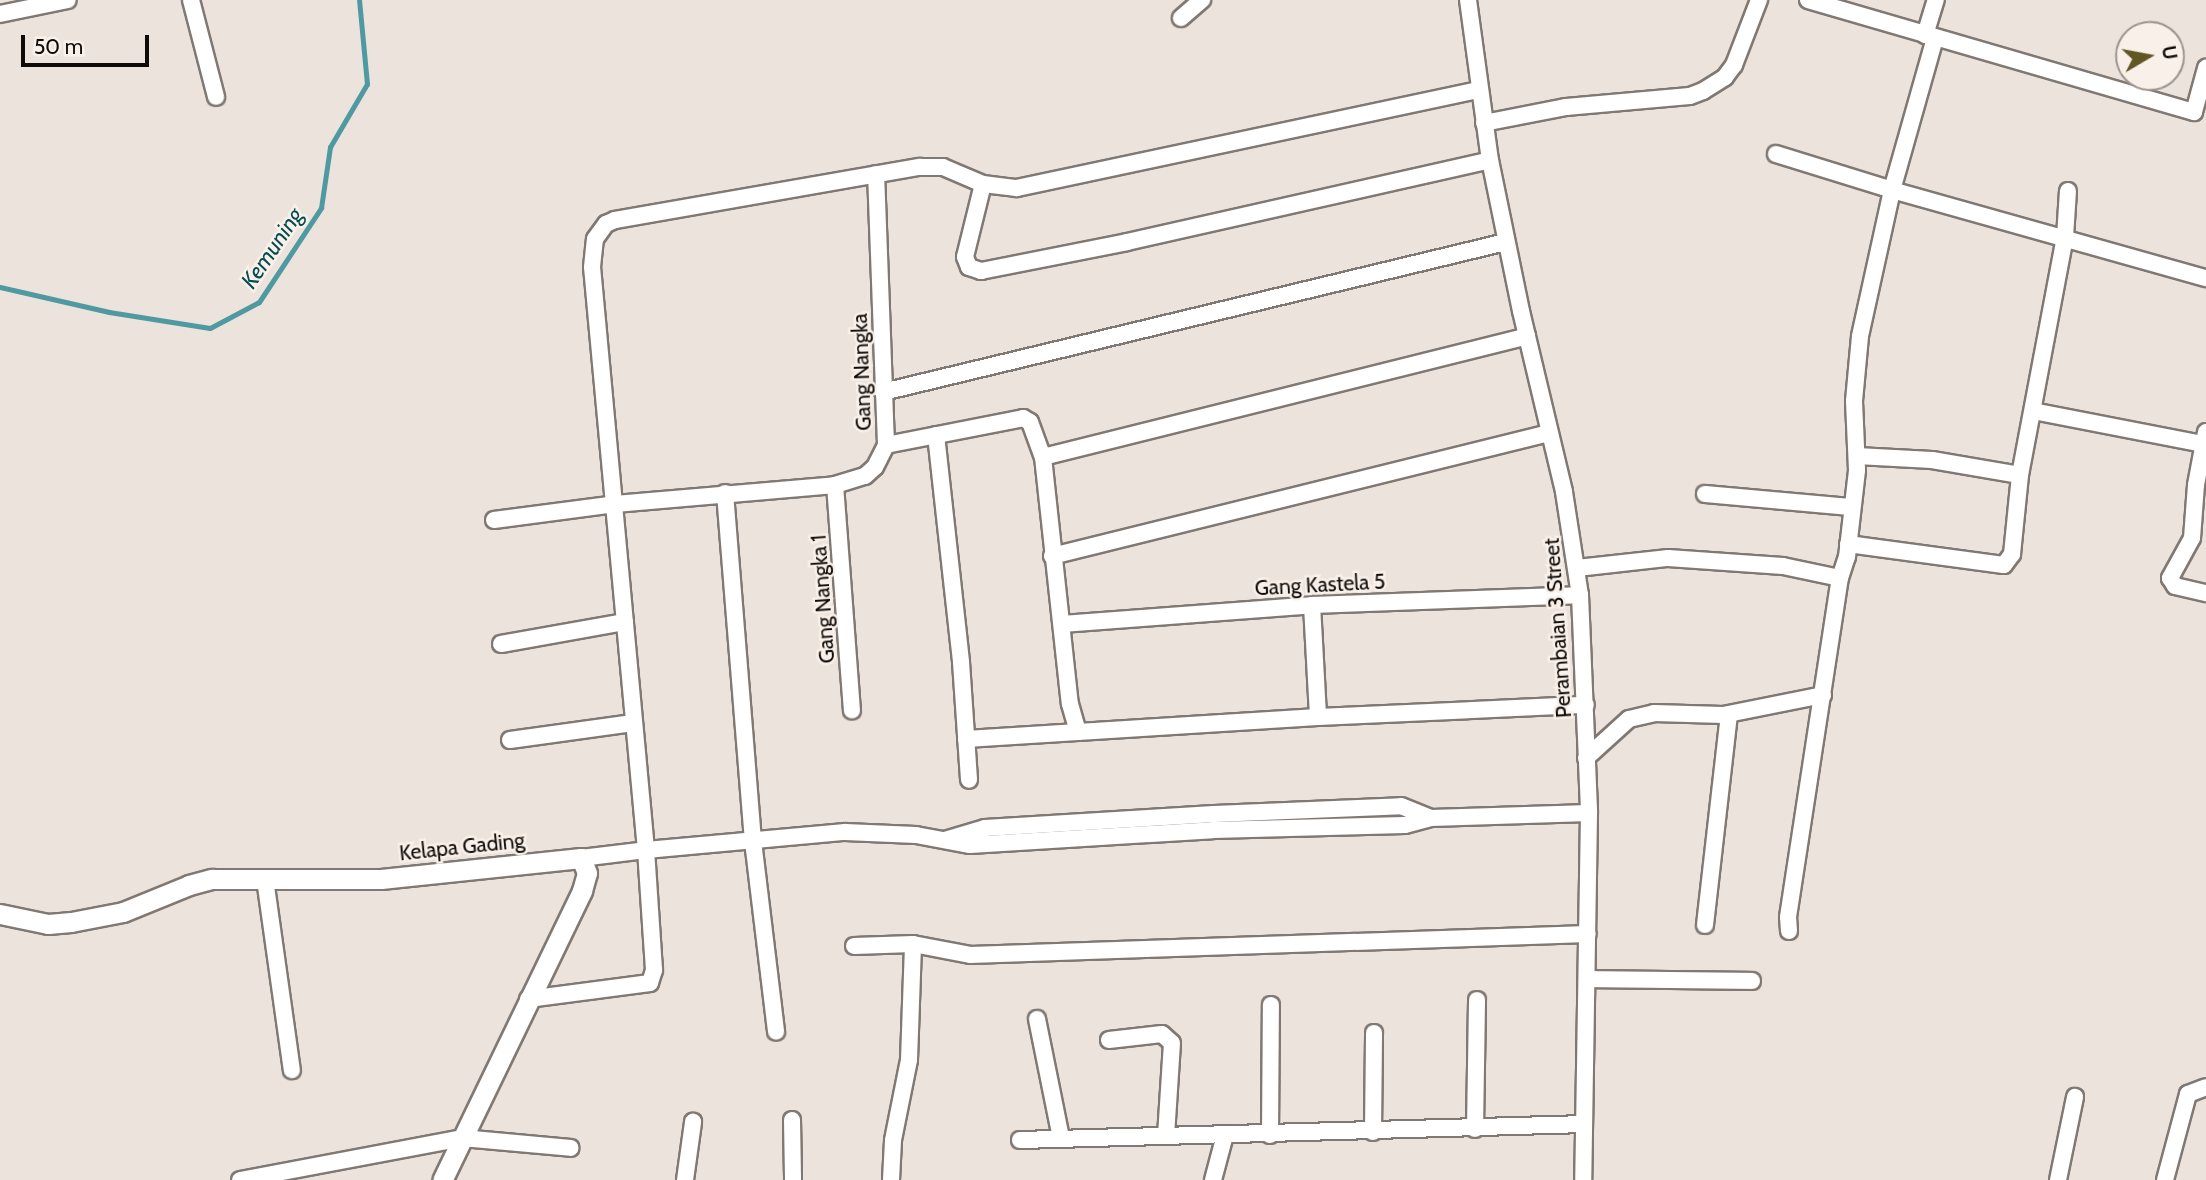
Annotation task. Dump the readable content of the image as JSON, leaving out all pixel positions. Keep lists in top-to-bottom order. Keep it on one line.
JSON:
{"streets":{"street":["Gang Nangka","Gang Kastela 5","Gang Nangka 1","Perambaian 3 Street","Kelapa Gading"]},"crossings":[["Gang Nangka","Gang Nangka 1"],["Gang Kastela 5","Perambaian 3 Street"]],"water":["Kemuning"],"scale_bar":"50 m","north":"right"}
